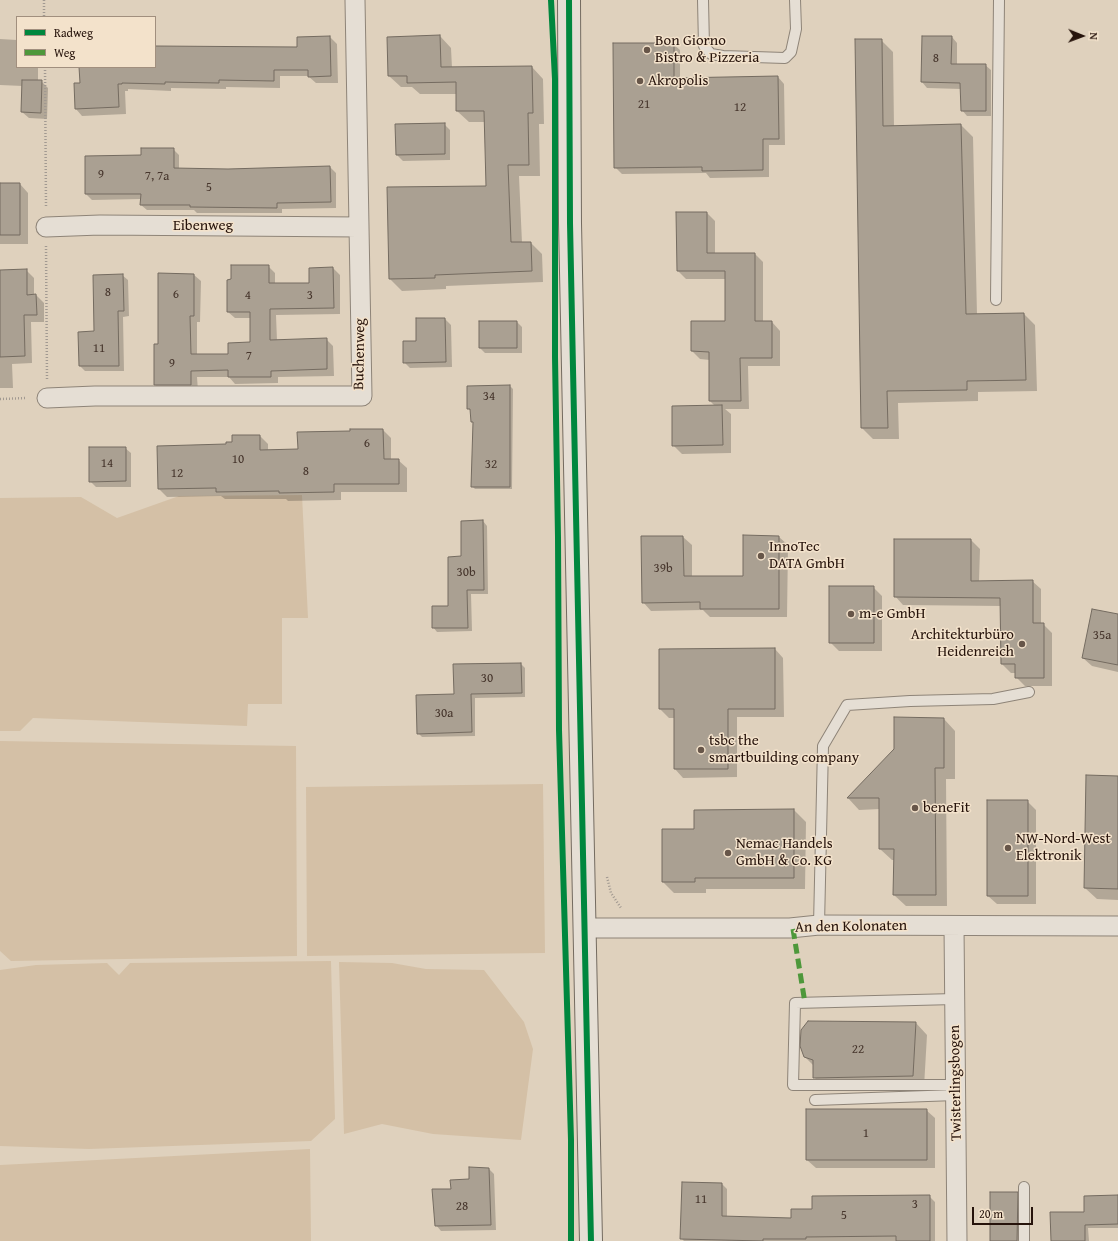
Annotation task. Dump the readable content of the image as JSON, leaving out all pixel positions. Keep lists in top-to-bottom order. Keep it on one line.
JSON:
{"streets":{"street":["Eibenweg","Buchenweg","An den Kolonaten","Twisterlingsbogen"]},"crossings":[["Eibenweg","Buchenweg"],["An den Kolonaten","Twisterlingsbogen"]],"places":["Bon Giorno Bistro & Pizzeria","Akropolis","InnoTec DATA GmbH","m-e GmbH","Architekturbüro Heidenreich","tsbc the smartbuilding company","beneFit","NW-Nord-West Elektronik","Nemac Handels GmbH & Co. KG"],"house_numbers":["8","21","12","9","7, 7a","5","8","6","4","3","11","7","9","34","6","10","14","32","8","12","39b","30b","35a","30","30a","22","1","11","3","28","5"],"legend":["Radweg","Weg"],"scale_bar":"20 m","north":"right"}
